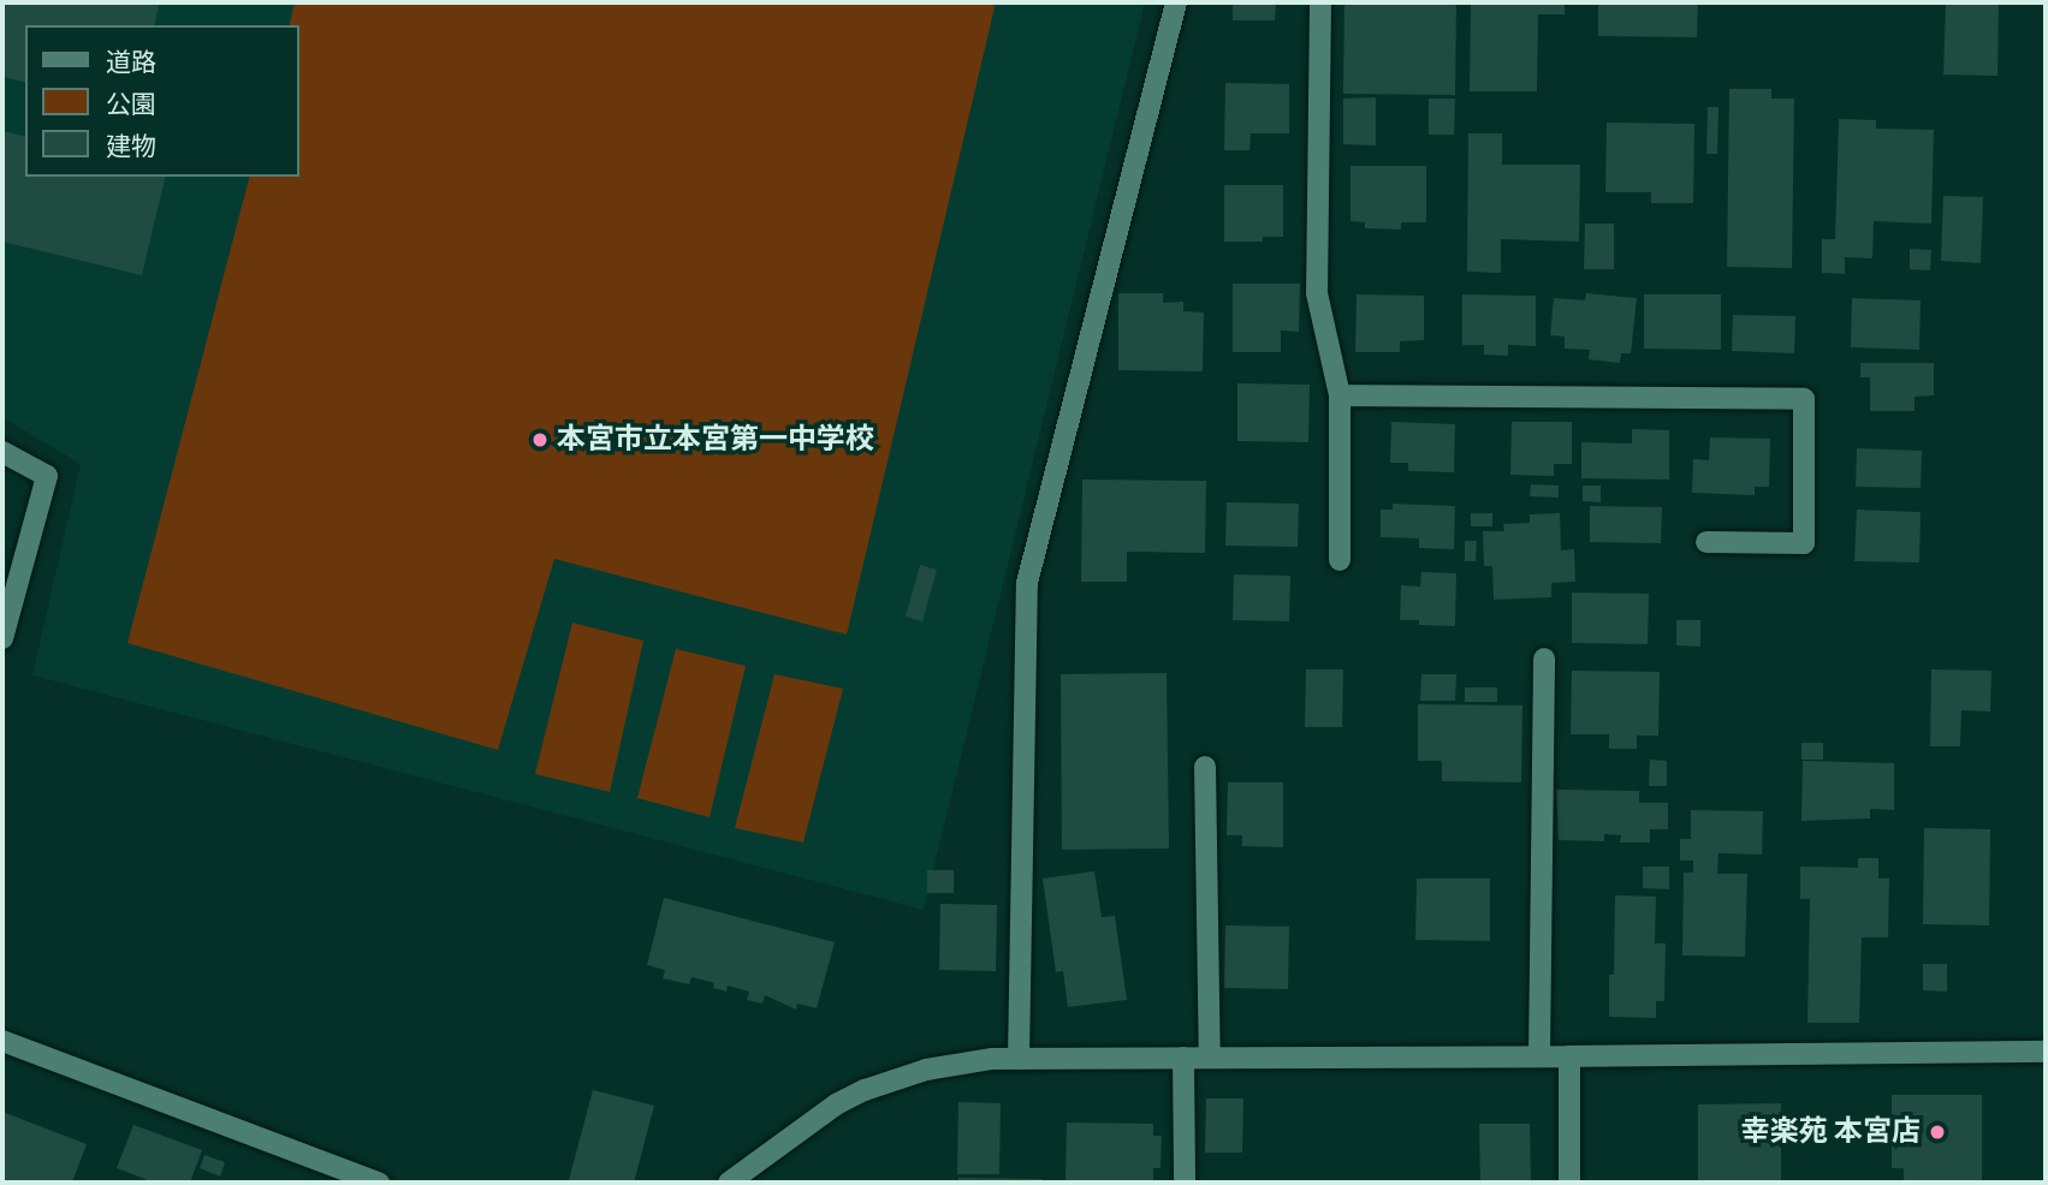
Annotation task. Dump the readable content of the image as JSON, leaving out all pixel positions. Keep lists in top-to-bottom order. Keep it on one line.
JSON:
{"places":["本宮市立本宮第一中学校","幸楽苑 本宮店"],"legend":["道路","公園","建物"]}
